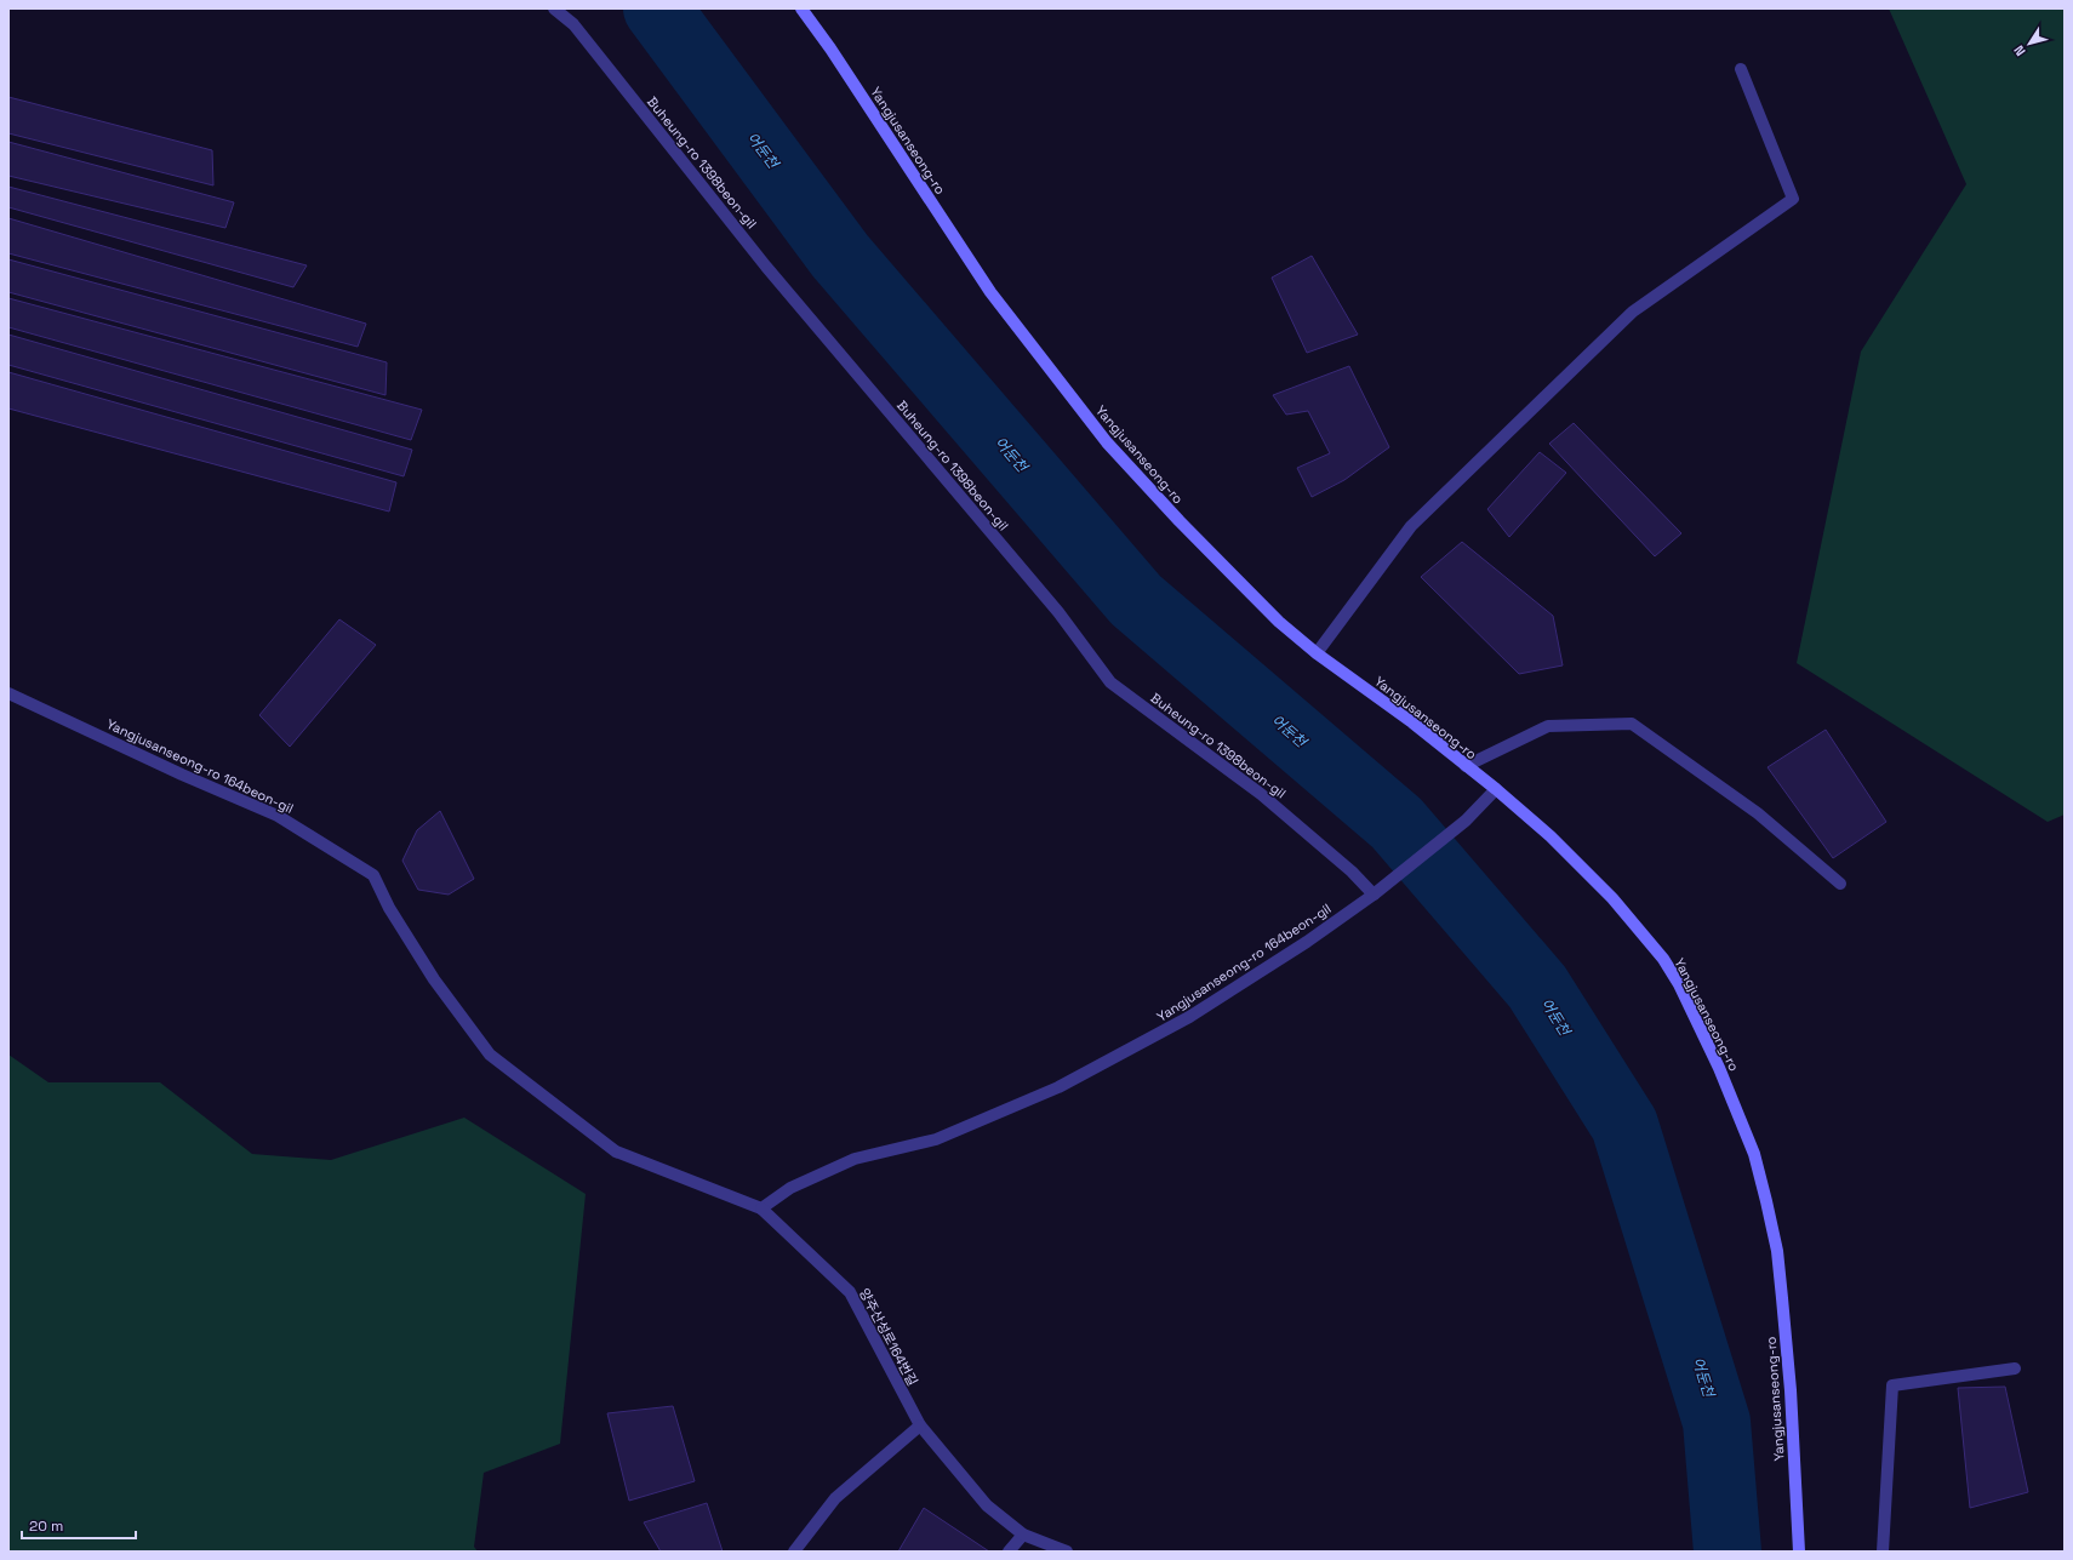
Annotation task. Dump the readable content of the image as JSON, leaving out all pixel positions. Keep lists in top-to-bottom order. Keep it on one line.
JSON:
{"streets":{"street":["Yangjusanseong-ro","Buheung-ro 1398beon-gil","Yangjusanseong-ro 164beon-gil","양주산성로164번길"]},"crossings":[["Yangjusanseong-ro","Yangjusanseong-ro 164beon-gil"],["Buheung-ro 1398beon-gil","Yangjusanseong-ro 164beon-gil"],["Yangjusanseong-ro 164beon-gil","양주산성로164번길"]],"water":["어둔천"],"scale_bar":"20 m","north":"bottom left"}
